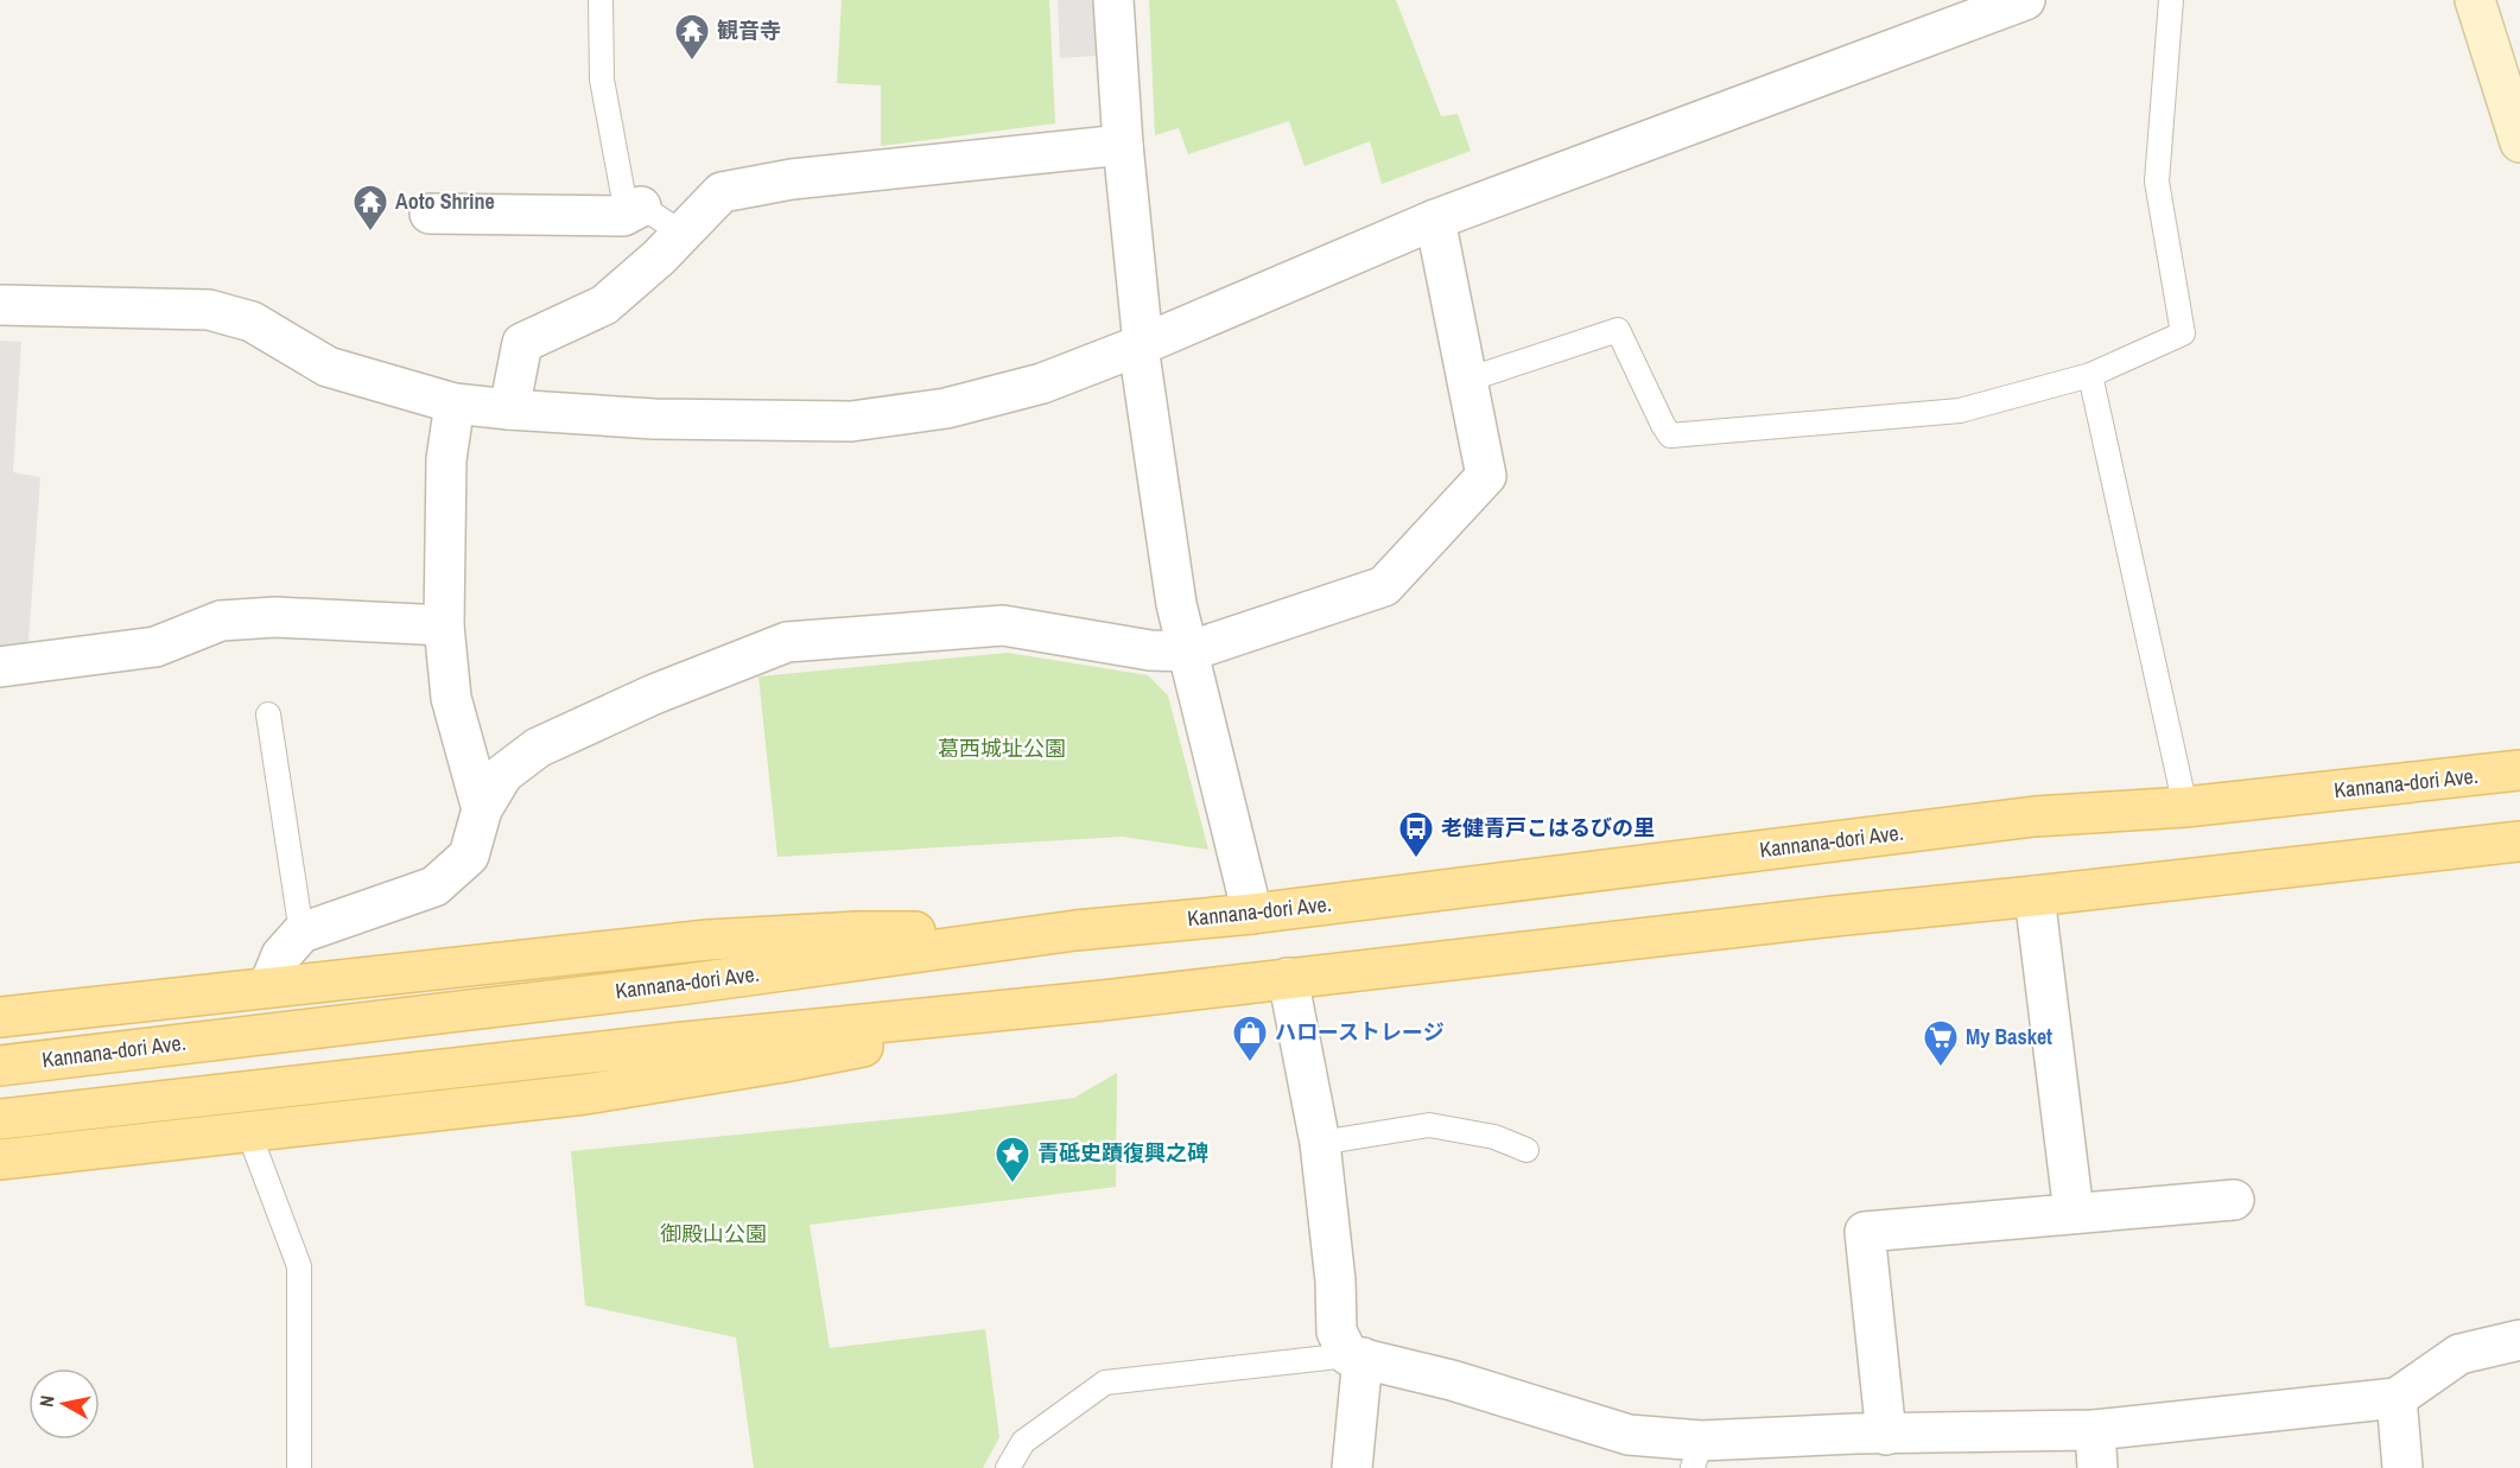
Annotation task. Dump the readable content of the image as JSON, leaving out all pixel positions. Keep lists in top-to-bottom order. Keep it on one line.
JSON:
{"streets":{"main road":["Kannana-dori Ave."]},"parks":["葛西城址公園","御殿山公園"],"places":{"temple":["観音寺","Aoto Shrine"],"bus stop":["老健青戸こはるびの里"],"shop":["ハローストレージ"],"supermarket":["My Basket"],"place":["青砥史蹟復興之碑"]},"north":"left"}
